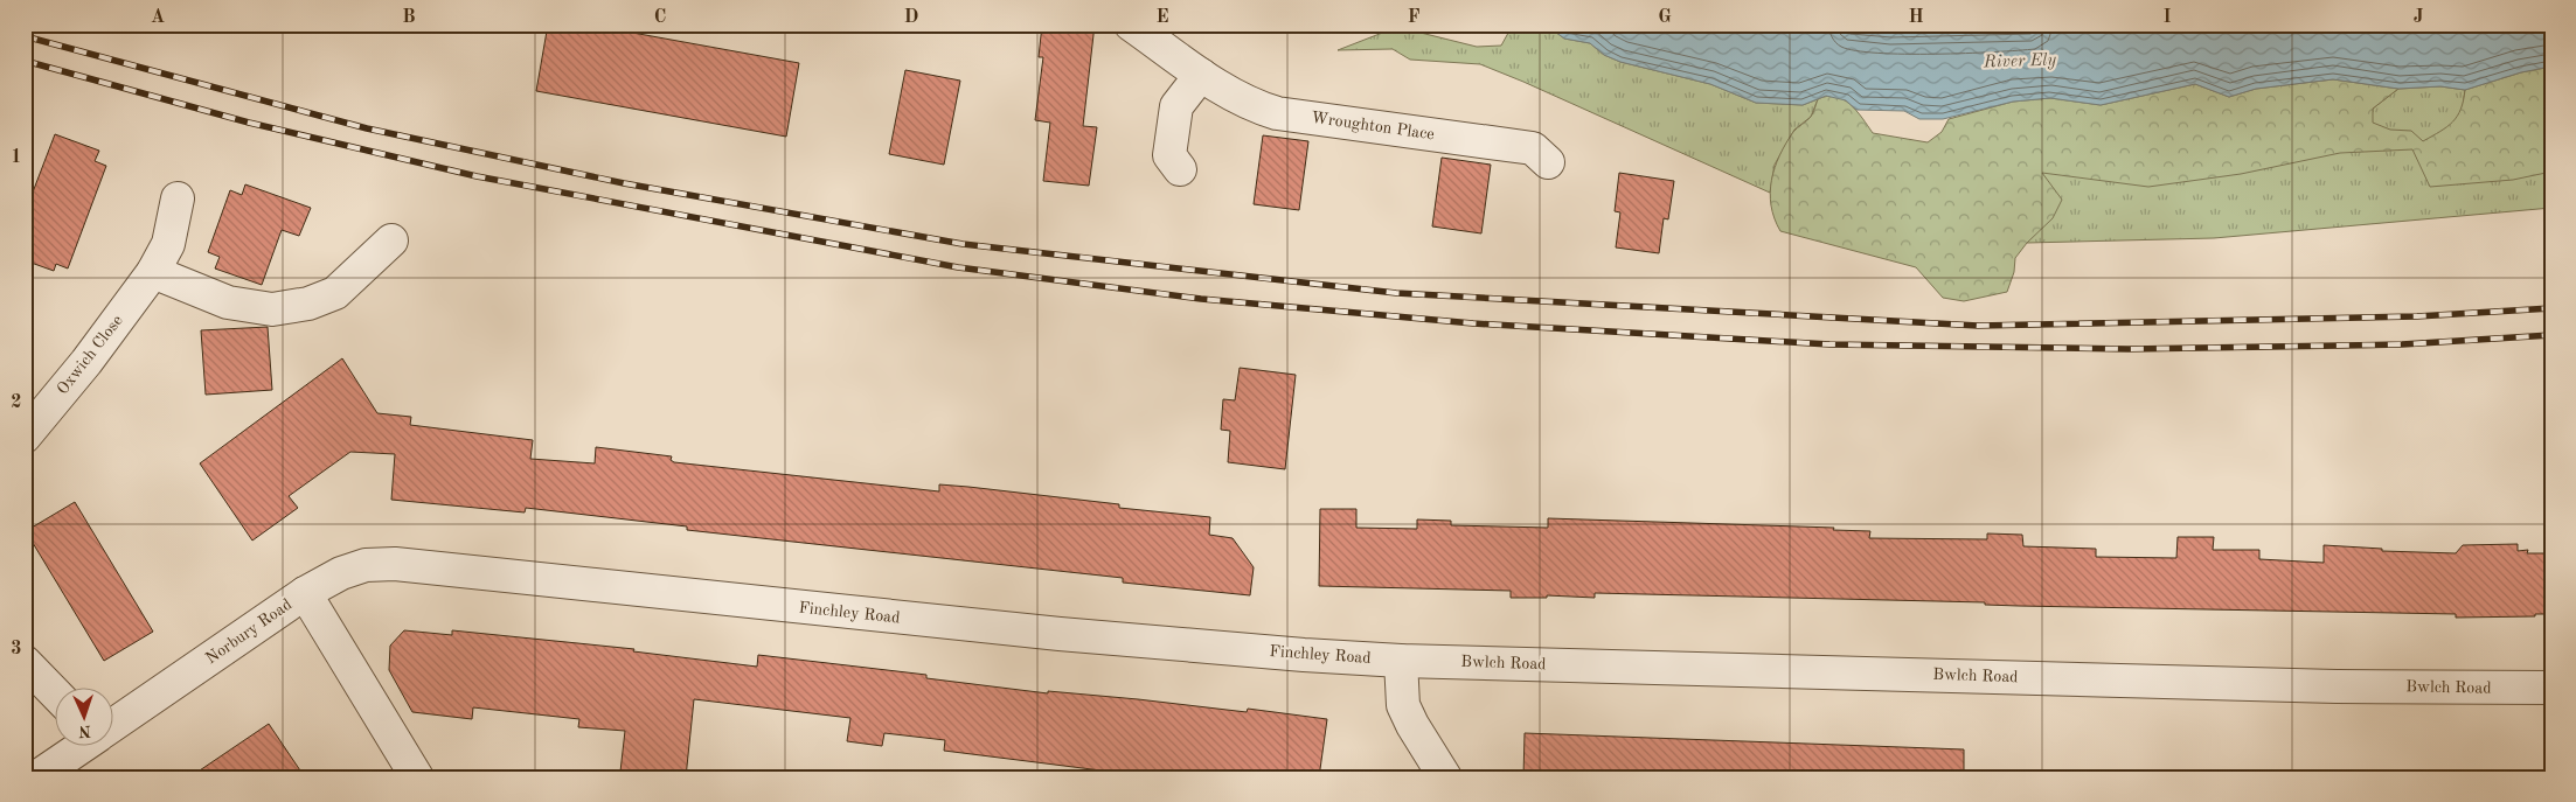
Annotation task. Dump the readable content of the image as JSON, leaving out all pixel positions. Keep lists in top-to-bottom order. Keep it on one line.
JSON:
{"streets":{"street":["Wroughton Place","Oxwich Close","Finchley Road","Norbury Road","Bwlch Road"]},"crossings":[["Finchley Road","Norbury Road"],["Finchley Road","Bwlch Road"]],"water":["River Ely"],"north":"bottom","grid":{"columns":["A","B","C","D","E","F","G","H","I","J"],"rows":["1","2","3"]}}
